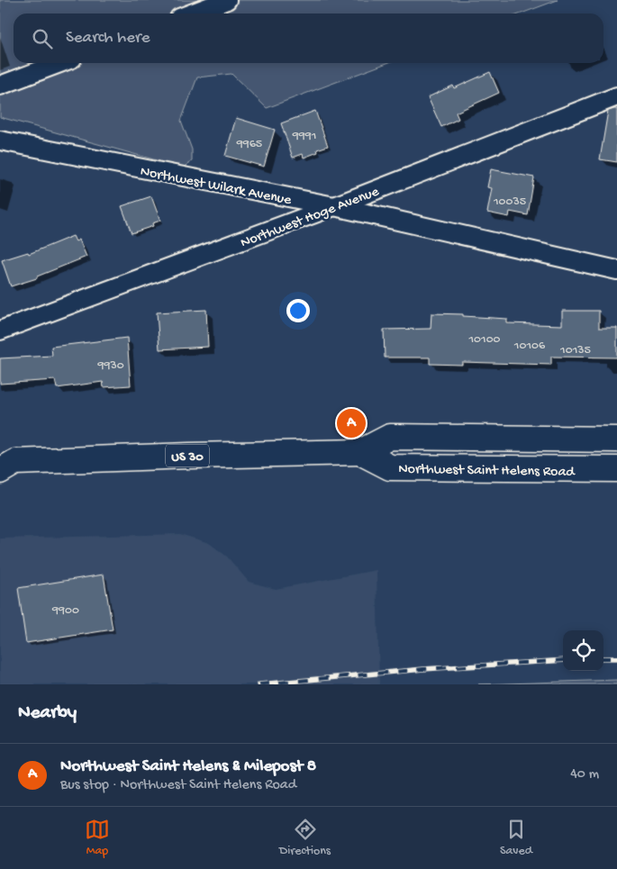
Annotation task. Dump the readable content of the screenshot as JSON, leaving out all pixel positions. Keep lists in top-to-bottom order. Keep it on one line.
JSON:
{"streets":{"highway":["US 30","Northwest Saint Helens Road"],"street":["Northwest Wilark Avenue","Northwest Hoge Avenue"]},"crossings":[["Northwest Wilark Avenue","Northwest Hoge Avenue"]],"house_numbers":["9991","9965","10035","10100","10106","10135","9930","9900"],"page":{"search":"Search here","pins":"A","heading":"Nearby","list":[{"mark":"A","name":"Northwest Saint Helens & Milepost 8","note":"Bus stop · Northwest Saint Helens Road","value":"40 m"}],"nav":["Map","Directions","Saved"]}}
